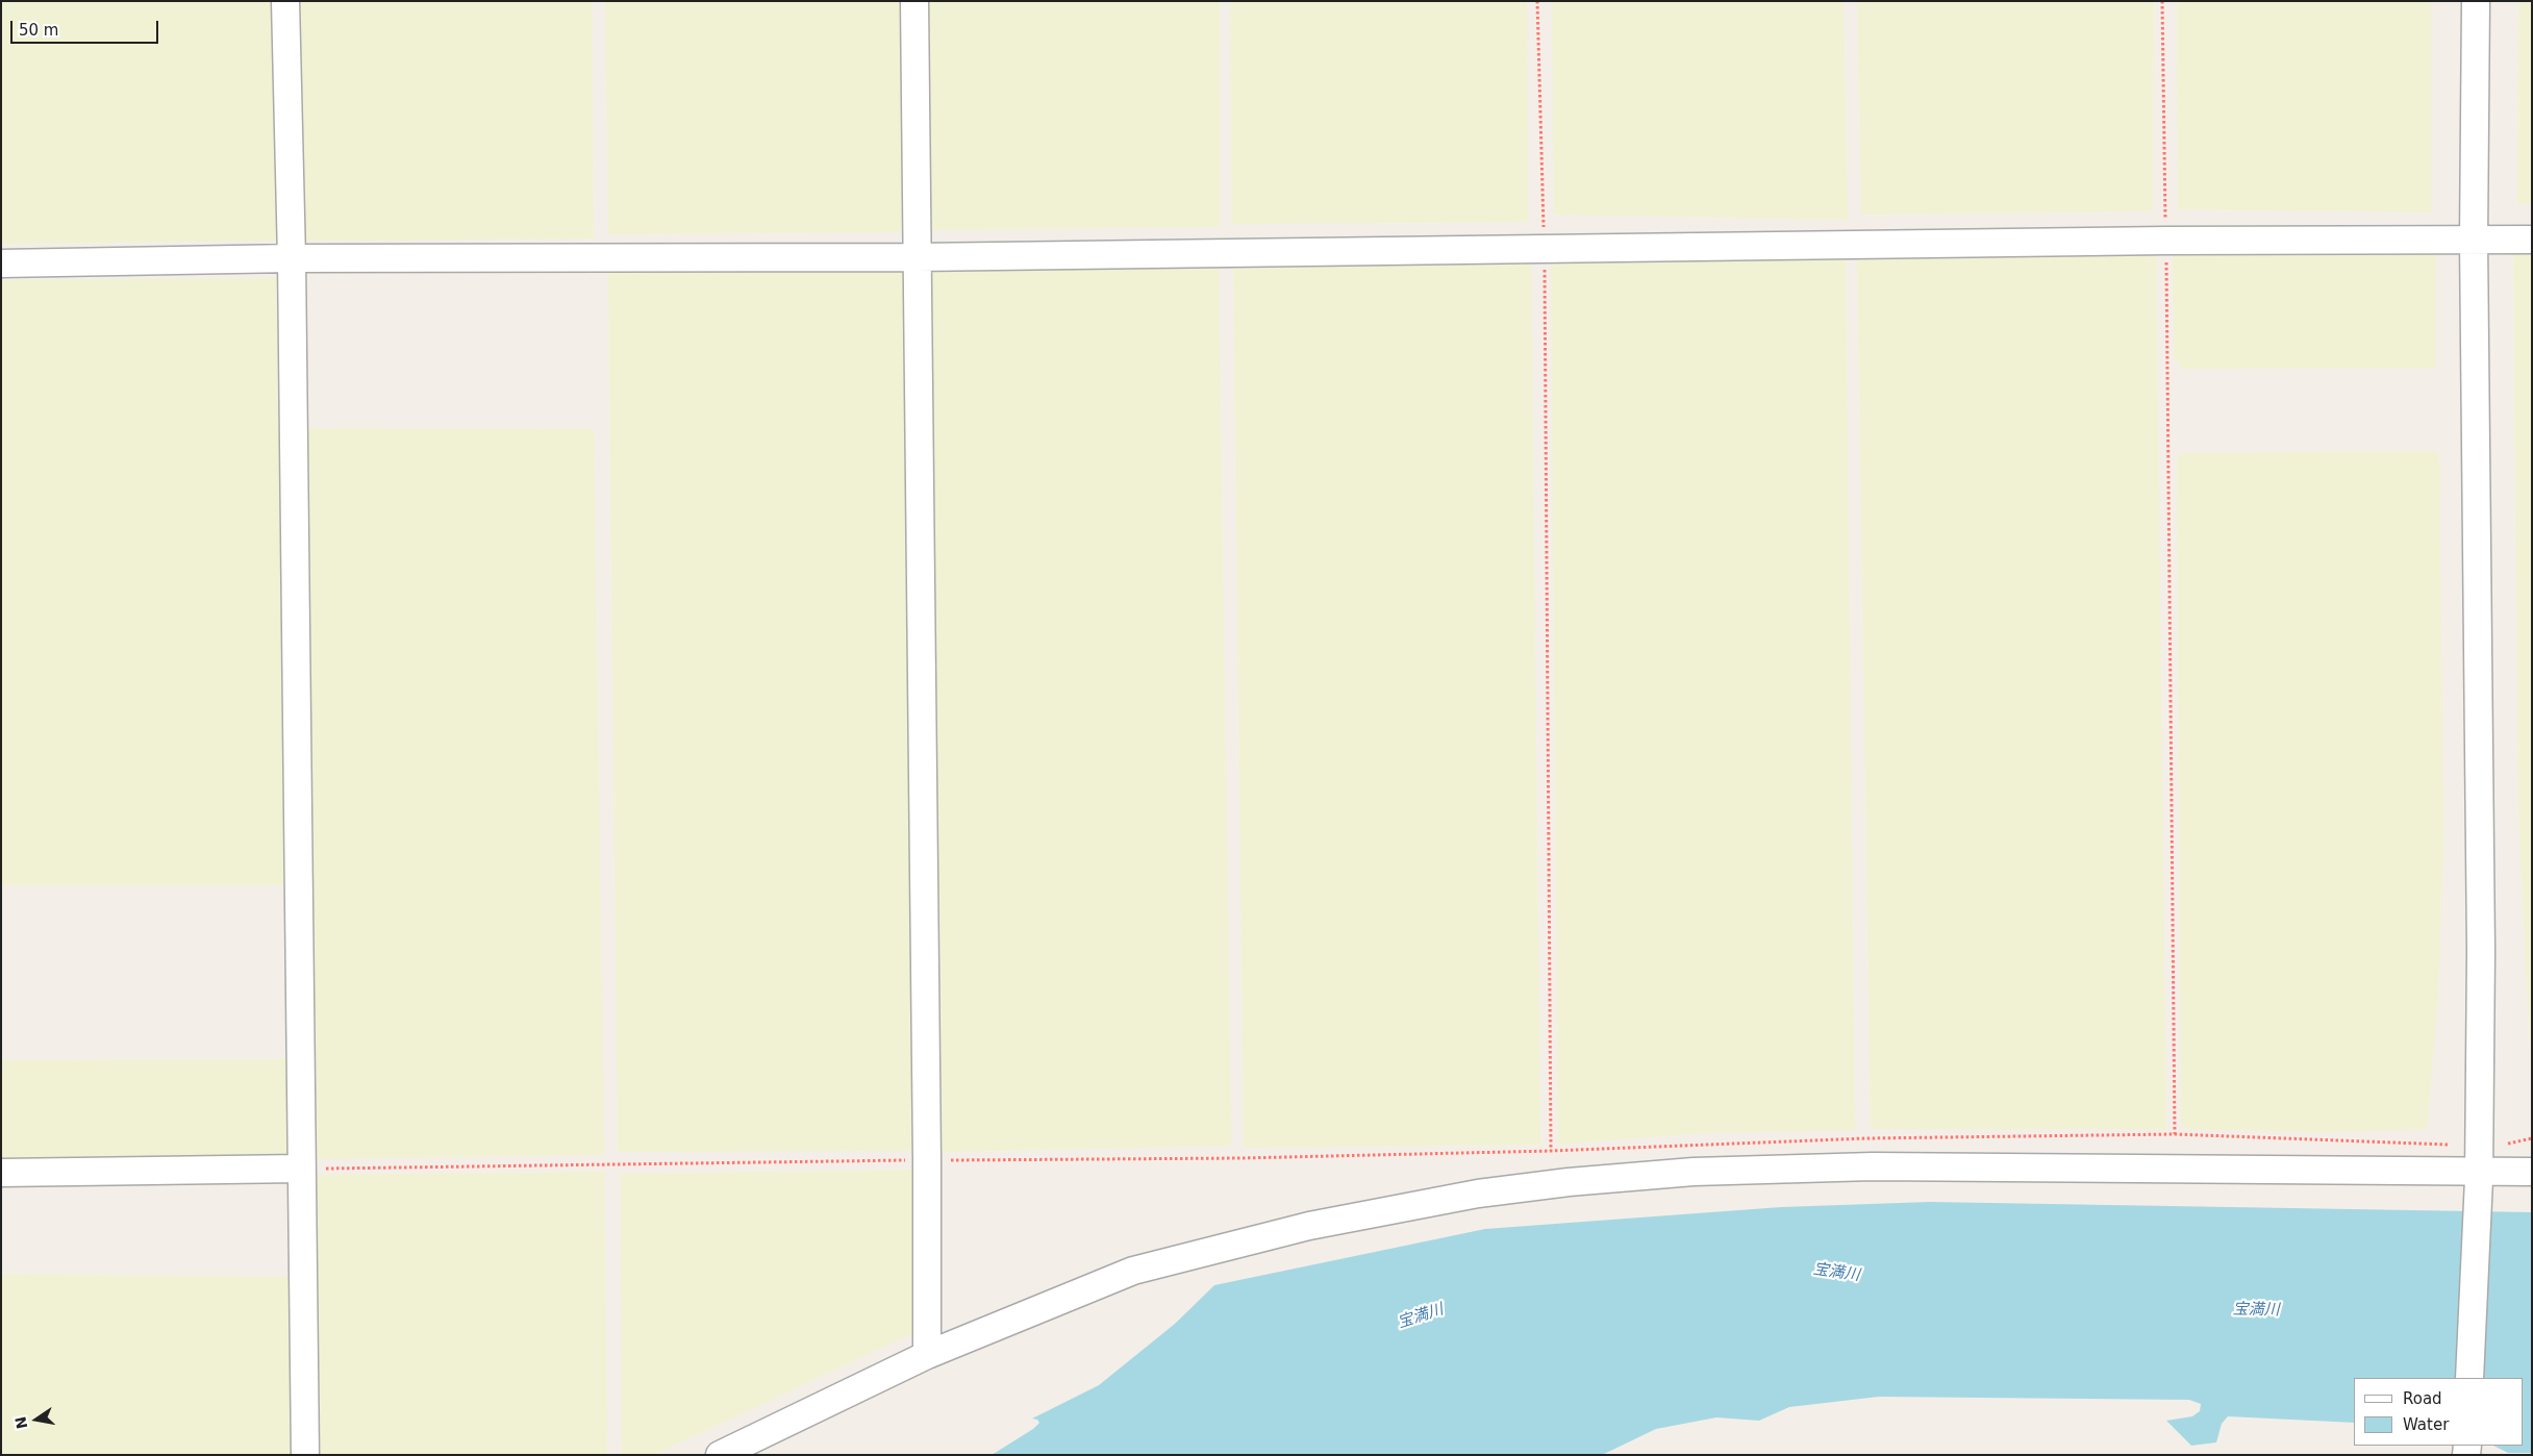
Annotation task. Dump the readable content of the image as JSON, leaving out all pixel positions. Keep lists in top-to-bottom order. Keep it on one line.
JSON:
{"water":["宝満川"],"legend":["Road","Water"],"scale_bar":"50 m","north":"left"}
